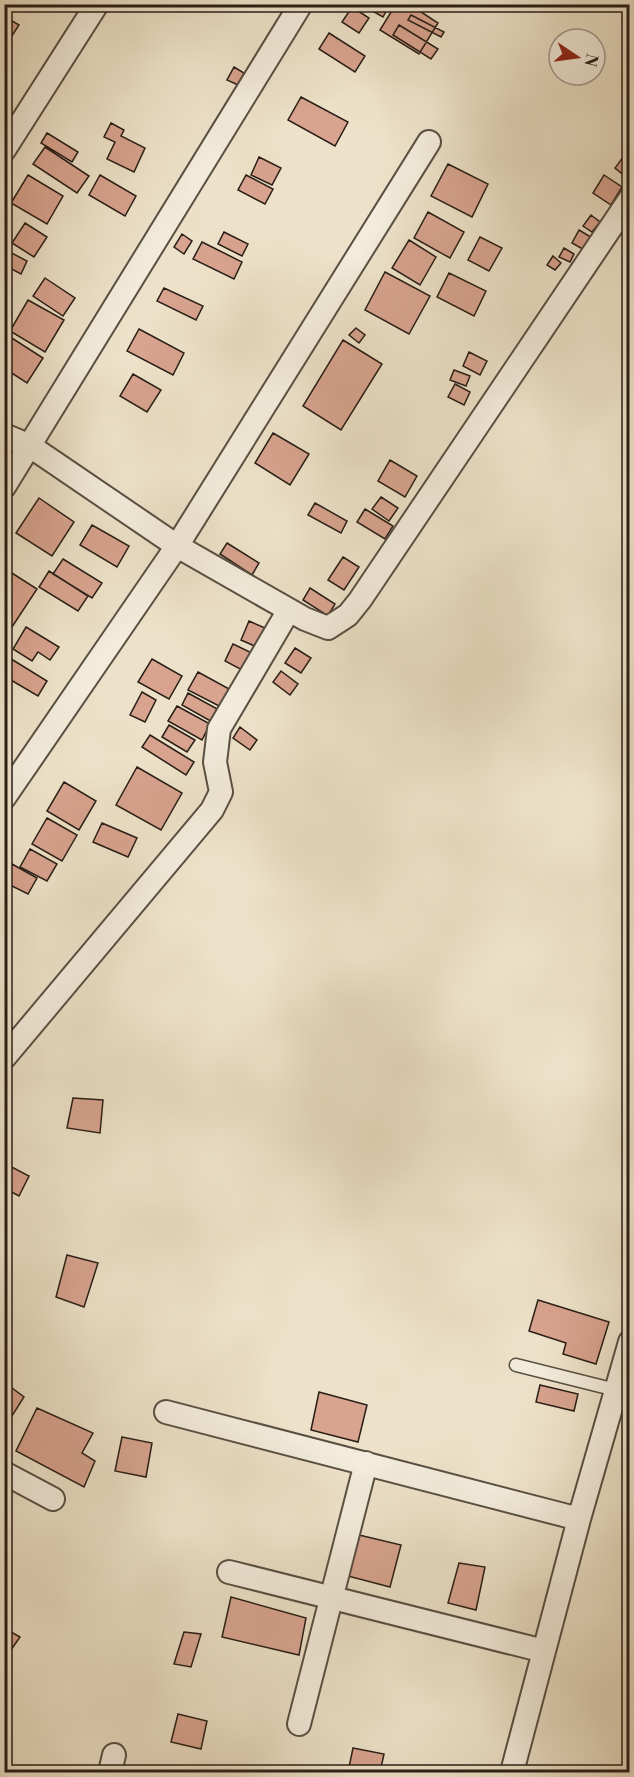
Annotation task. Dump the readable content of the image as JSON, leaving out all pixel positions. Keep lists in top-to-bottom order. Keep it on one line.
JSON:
{"north":"right"}
